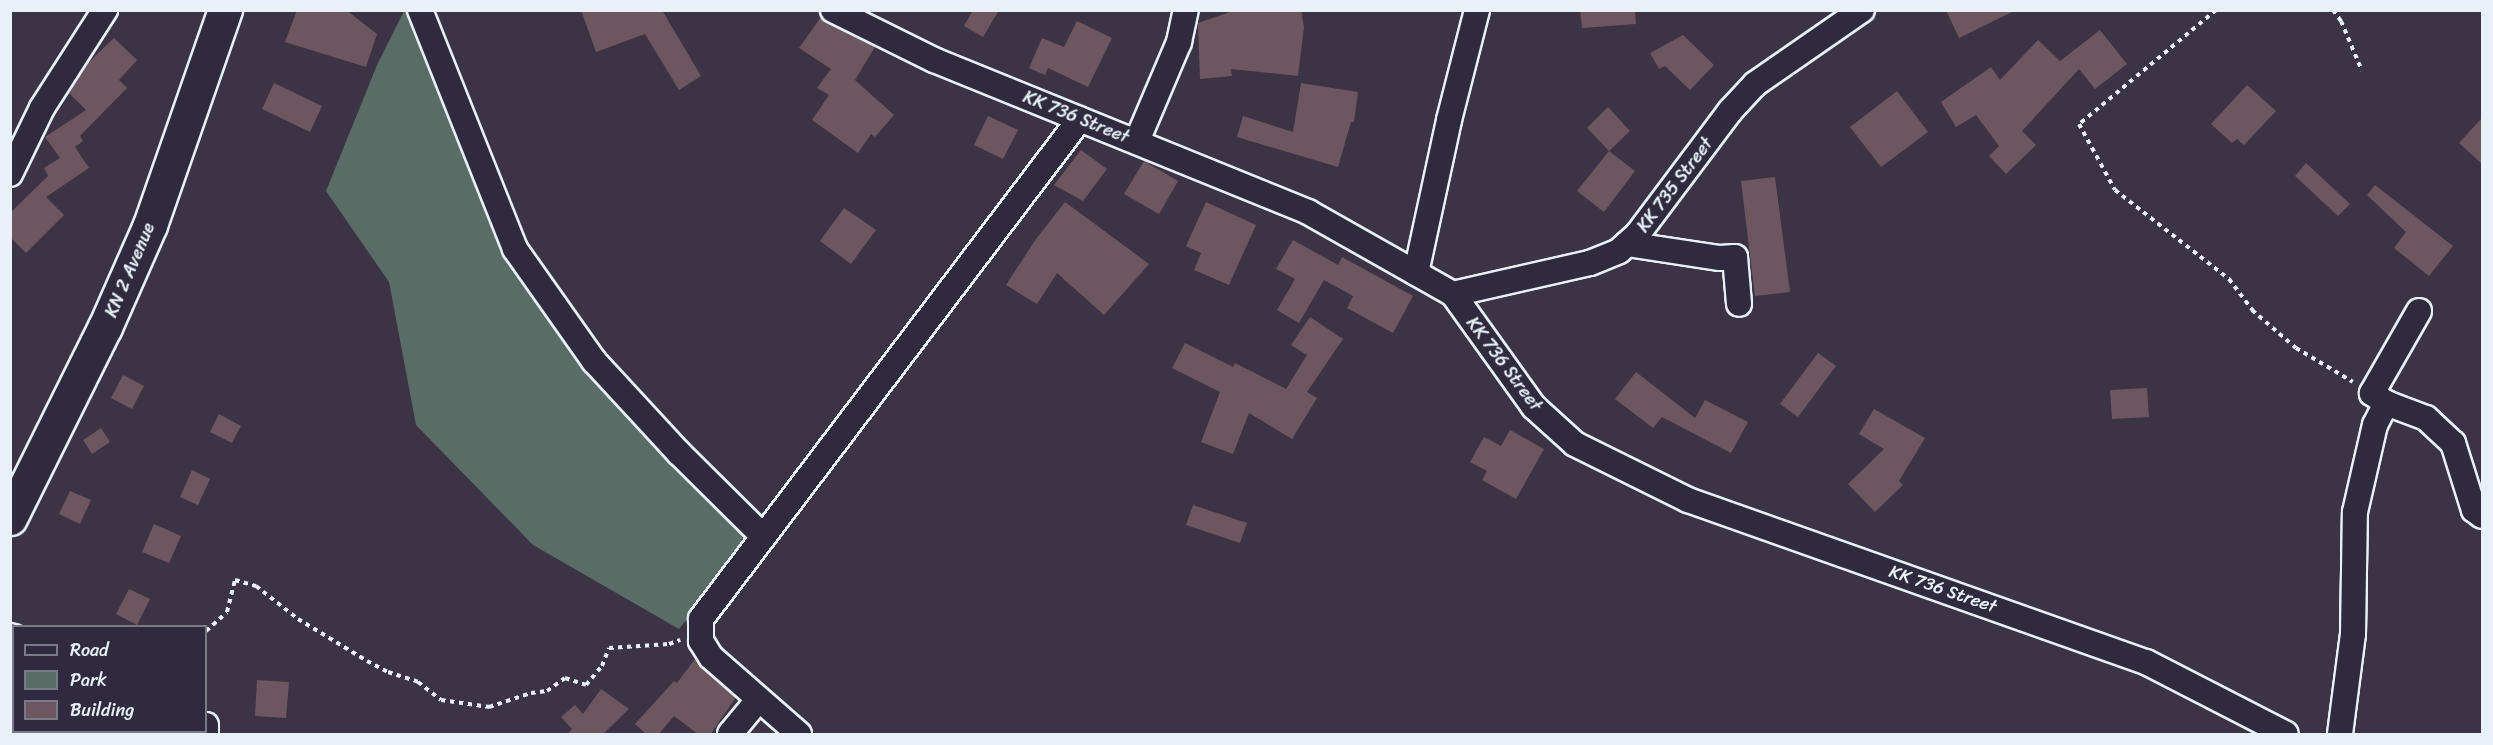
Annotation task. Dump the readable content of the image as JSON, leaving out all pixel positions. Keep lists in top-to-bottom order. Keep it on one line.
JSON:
{"streets":{"main road":["KN 2 Avenue"],"street":["KK 736 Street","KK 735 Street"]},"crossings":[["KK 736 Street","KK 735 Street"]],"legend":["Road","Park","Building"]}
